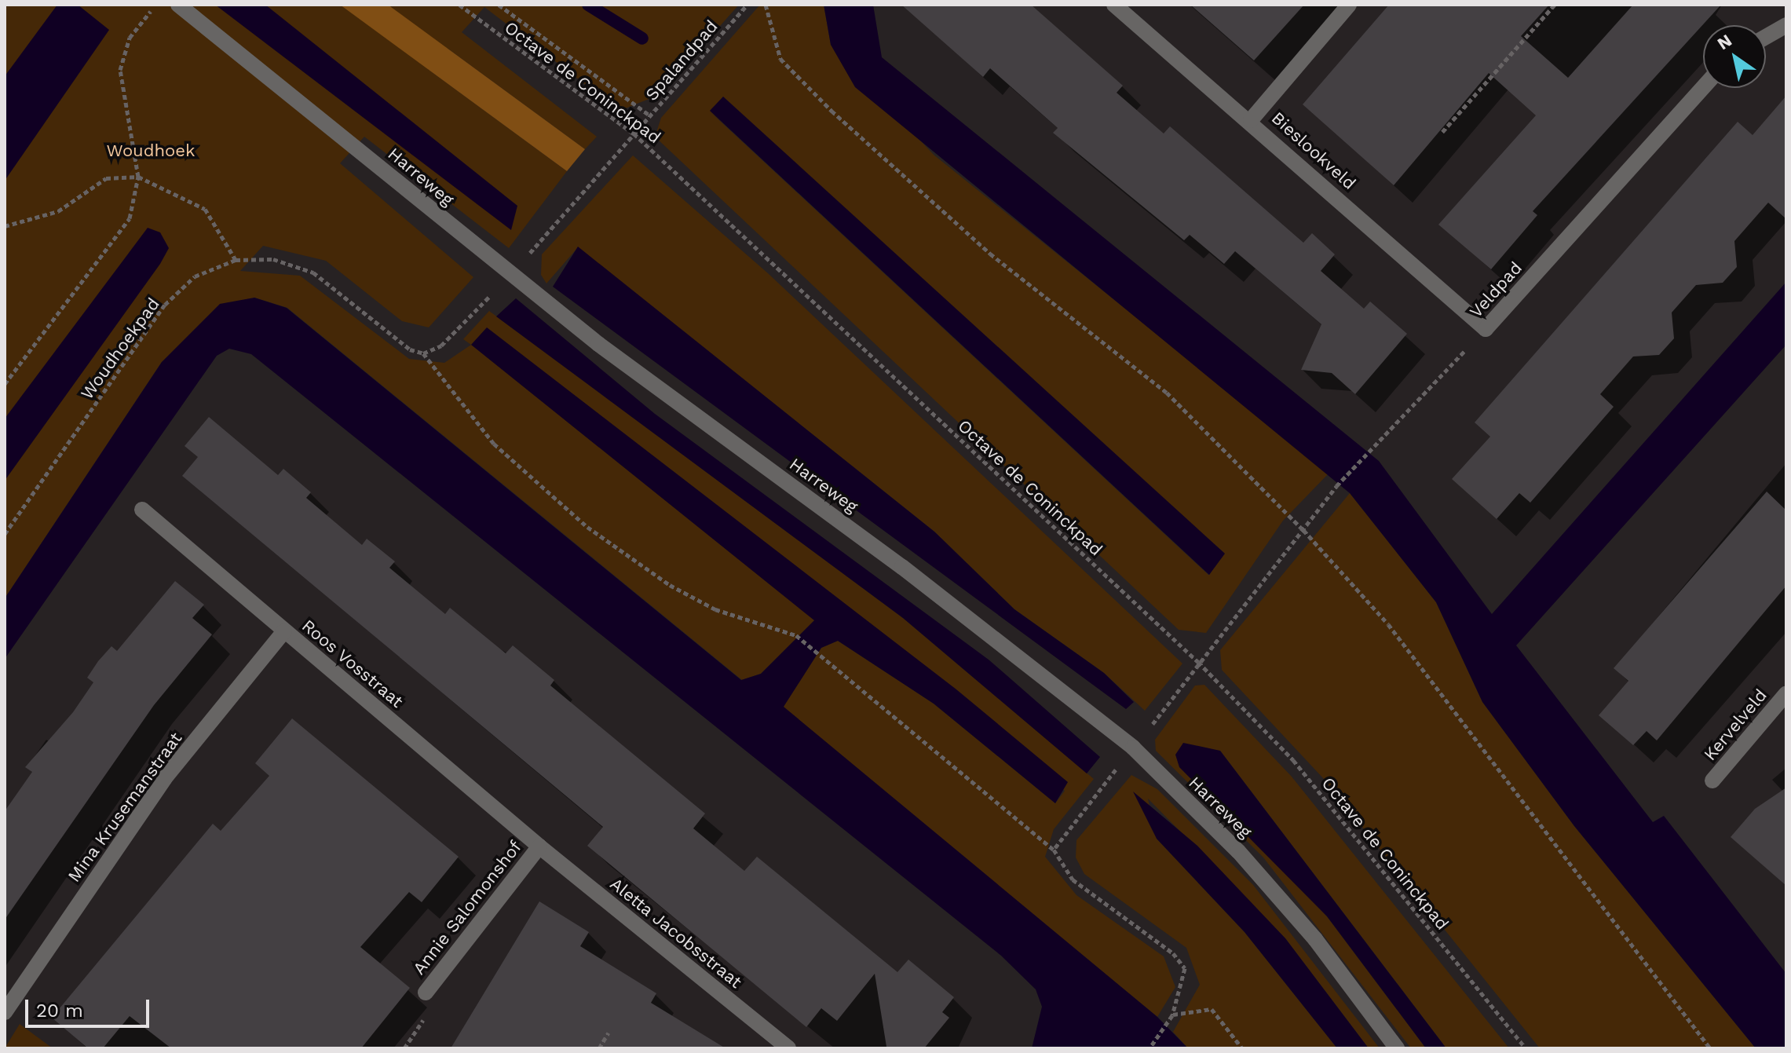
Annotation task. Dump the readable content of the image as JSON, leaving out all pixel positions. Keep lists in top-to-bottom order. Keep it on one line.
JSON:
{"streets":{"street":["Bieslookveld","Harreweg","Veldpad","Roos Vosstraat","Kervelveld","Mina Krusemanstraat","Annie Salomonshof","Aletta Jacobsstraat"],"path":["Spalandpad","Octave de Coninckpad","Woudhoekpad"]},"crossings":[["Spalandpad","Octave de Coninckpad"],["Octave de Coninckpad","Veldpad"],["Bieslookveld","Veldpad"],["Harreweg","Veldpad"],["Roos Vosstraat","Mina Krusemanstraat"],["Roos Vosstraat","Annie Salomonshof"],["Roos Vosstraat","Aletta Jacobsstraat"],["Annie Salomonshof","Aletta Jacobsstraat"]],"parks":["Woudhoek"],"scale_bar":"20 m","north":"top left"}
